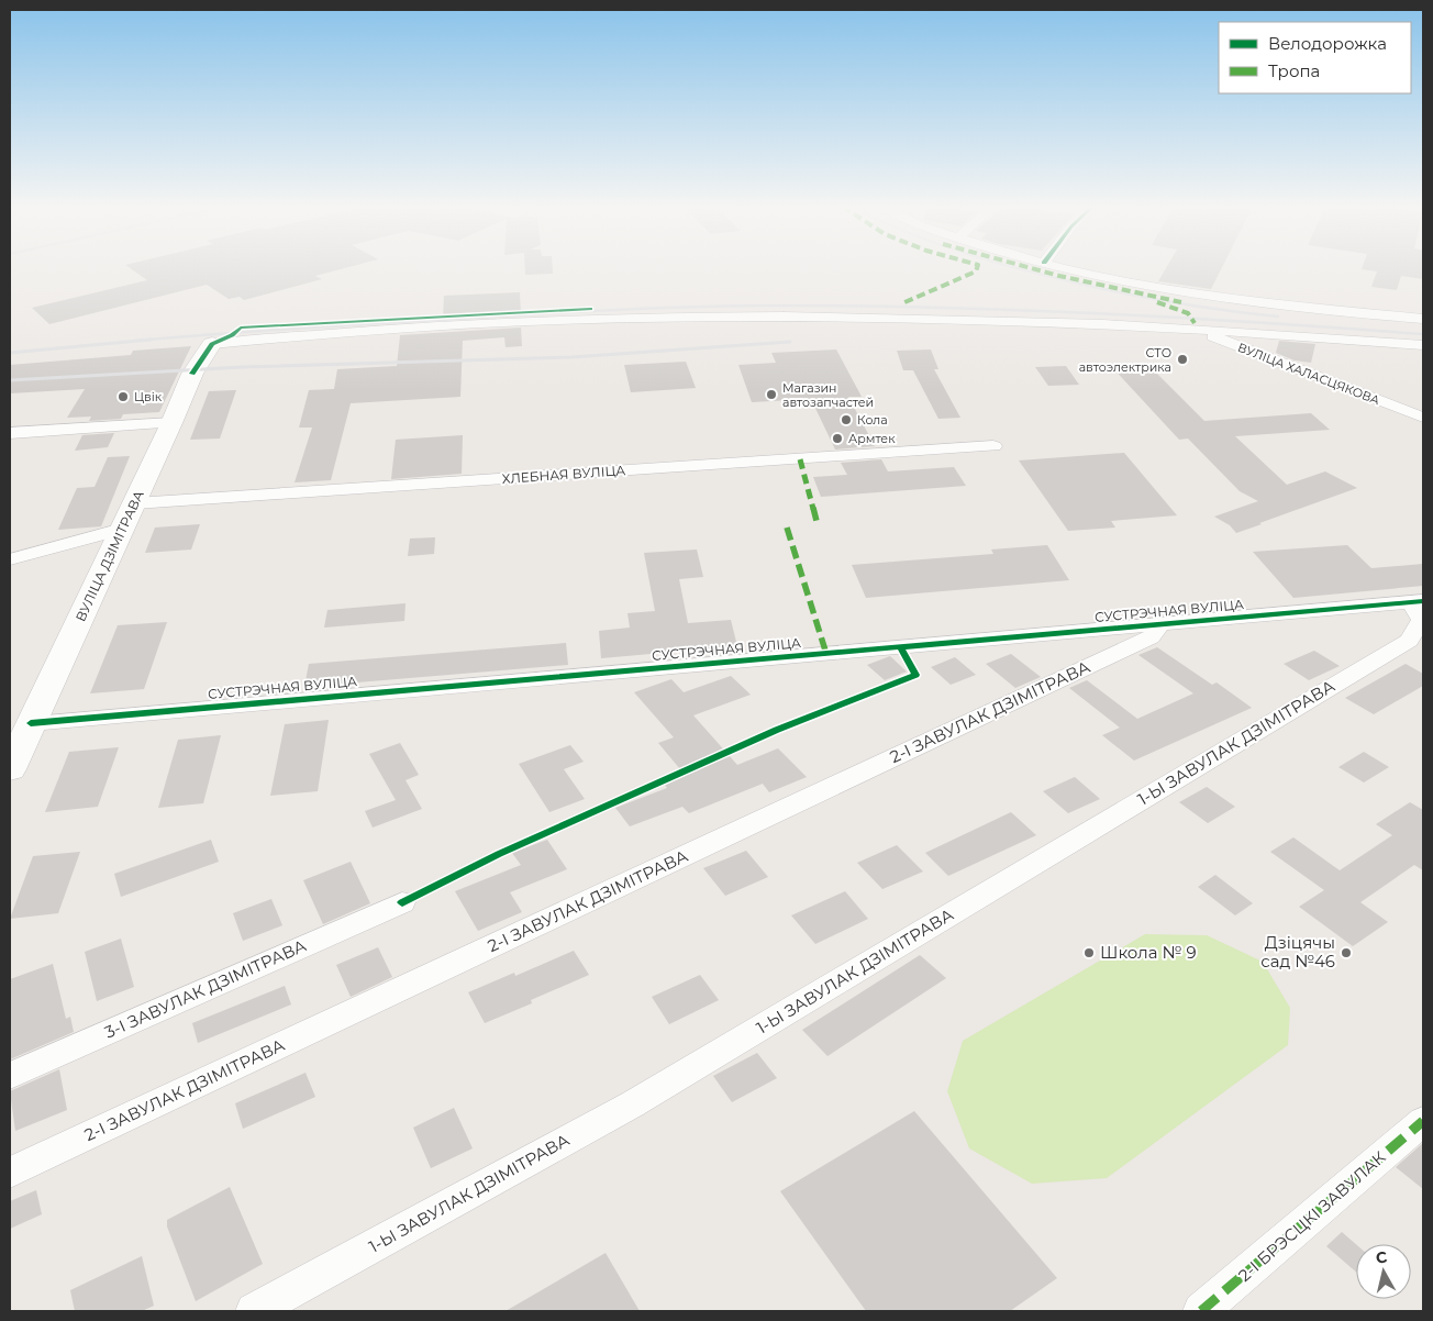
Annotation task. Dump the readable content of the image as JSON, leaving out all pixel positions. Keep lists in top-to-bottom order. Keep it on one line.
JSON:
{"streets":{"street":["ВУЛІЦА ХАЛАСЦЯКОВА","ХЛЕБНАЯ ВУЛІЦА","ВУЛІЦА ДЗІМІТРАВА","СУСТРЭЧНАЯ ВУЛІЦА","2-І ЗАВУЛАК ДЗІМІТРАВА","1-Ы ЗАВУЛАК ДЗІМІТРАВА","3-І ЗАВУЛАК ДЗІМІТРАВА","2-І БРЭСЦКІ ЗАВУЛАК"]},"crossings":[["ХЛЕБНАЯ ВУЛІЦА","ВУЛІЦА ДЗІМІТРАВА"],["ВУЛІЦА ДЗІМІТРАВА","СУСТРЭЧНАЯ ВУЛІЦА"],["СУСТРЭЧНАЯ ВУЛІЦА","2-І ЗАВУЛАК ДЗІМІТРАВА"],["СУСТРЭЧНАЯ ВУЛІЦА","1-Ы ЗАВУЛАК ДЗІМІТРАВА"]],"places":["СТО автоэлектрика","Магазин автозапчастей","Цвік","Кола","Армтек","Школа № 9","Дзіцячы сад №46"],"legend":["Велодорожка","Тропа"],"north":"top"}
